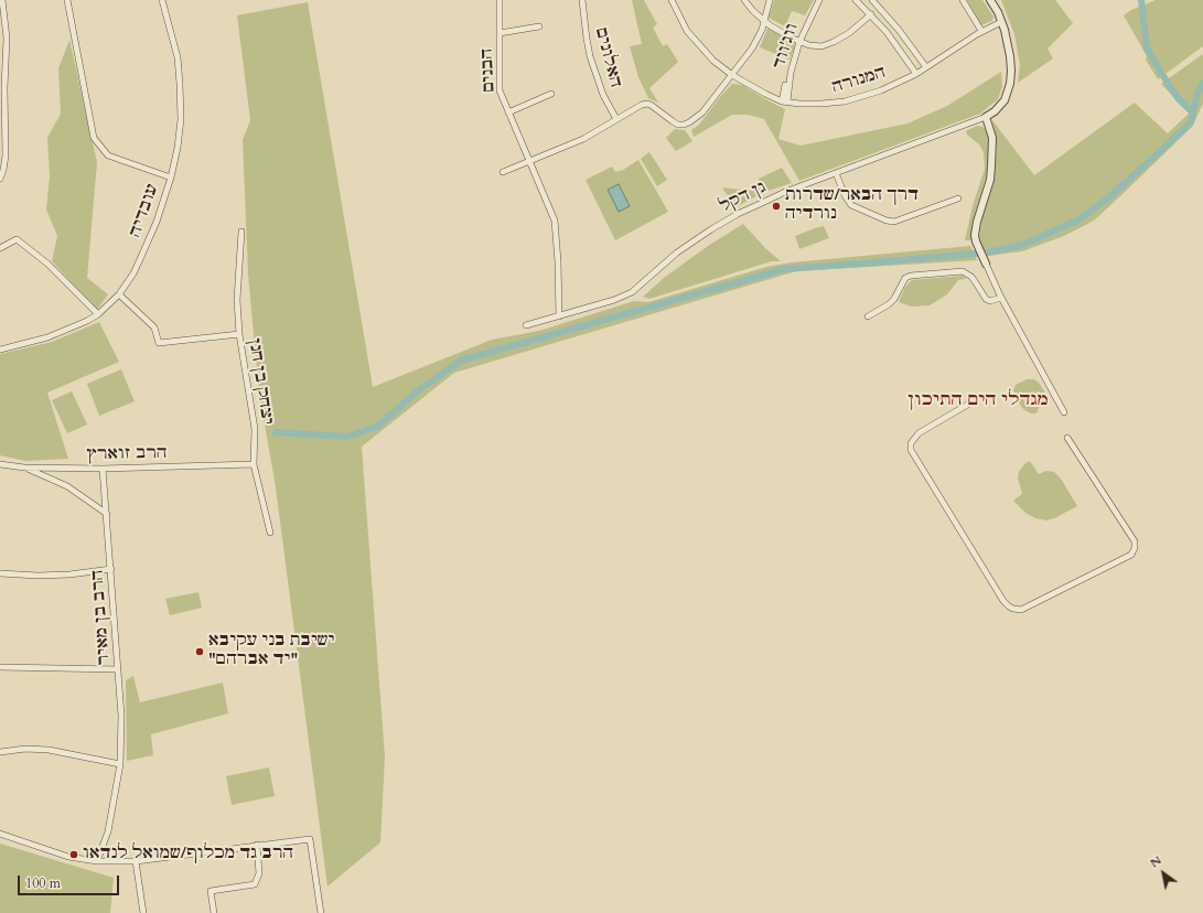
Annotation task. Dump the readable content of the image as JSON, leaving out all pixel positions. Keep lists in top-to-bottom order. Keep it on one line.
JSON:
{"streets":{"street":["ווג'ווד","האלונים","הבנים","המנורה","גן דקל","עובדיה","יצחק בן חנן","הרב זוארץ","הרב בן מאיר"]},"crossings":[["ווג'ווד","המנורה"],["הבנים","גן דקל"],["יצחק בן חנן","הרב זוארץ"],["הרב זוארץ","הרב בן מאיר"]],"districts":["מגדלי הים התיכון"],"places":["דרך הבאר/שדרות נורדיה","ישיבת בני עקיבא \"יד אברהם\"","הרב גד מכלוף/שמואל לנדאו"],"scale_bar":"100 m","north":"top left"}
